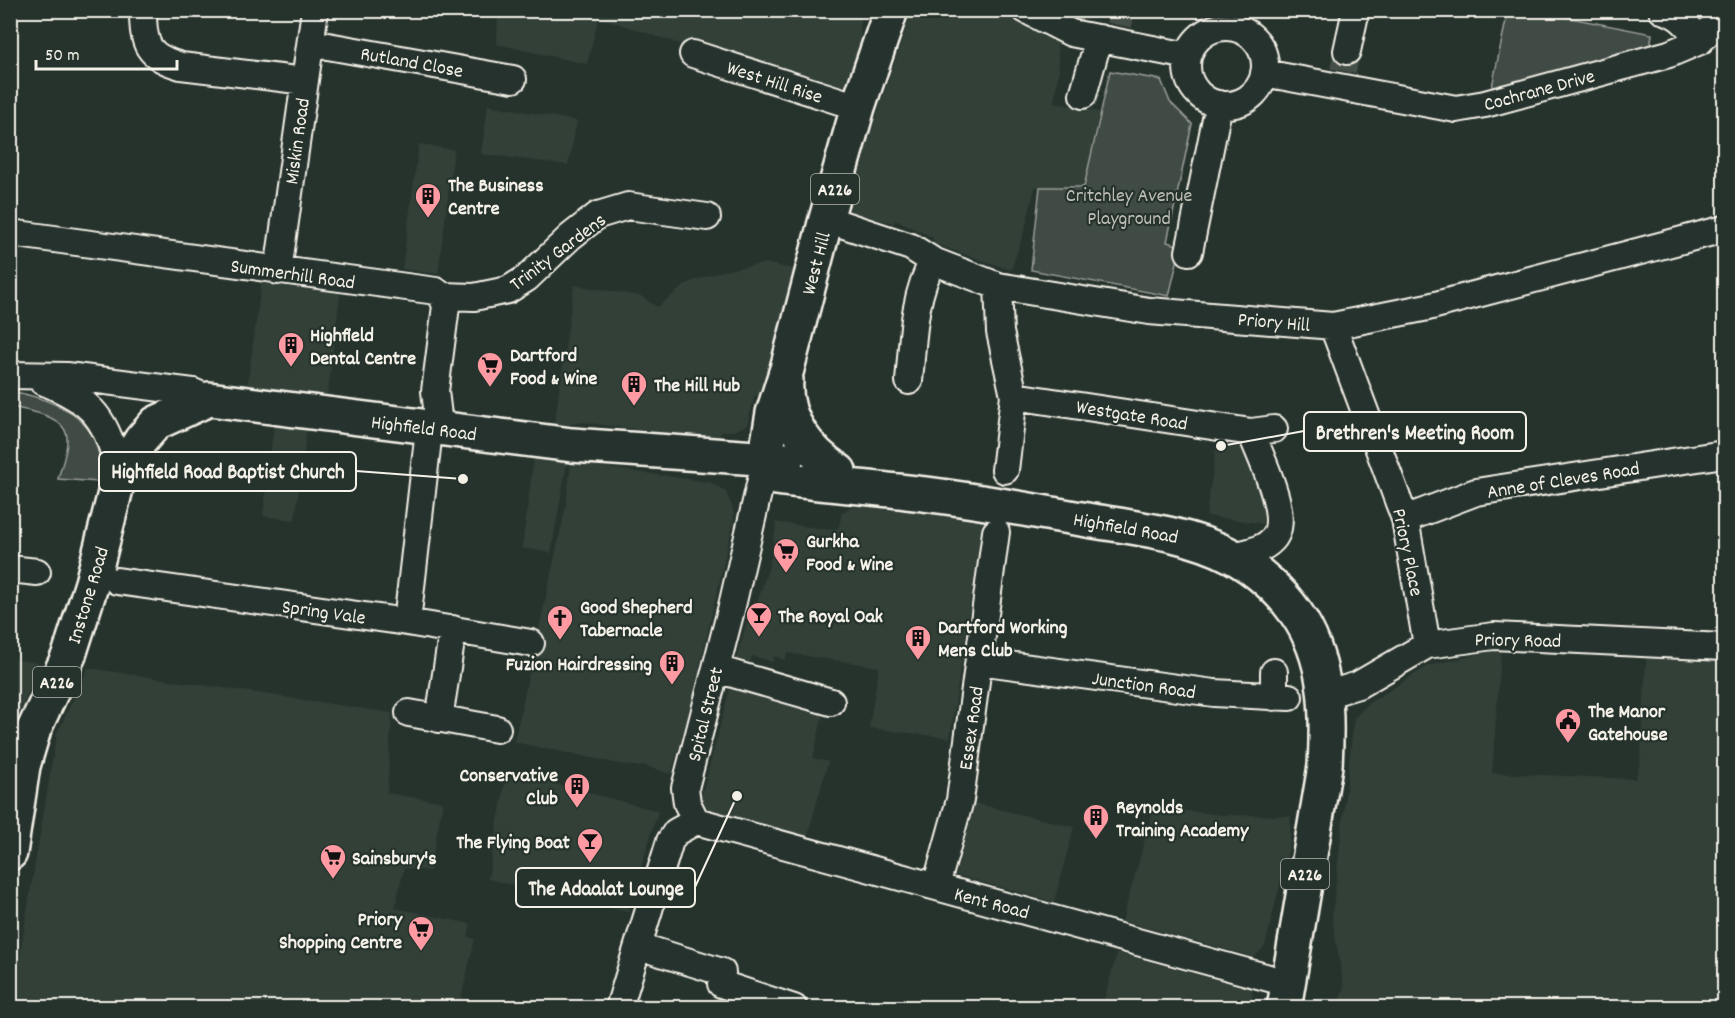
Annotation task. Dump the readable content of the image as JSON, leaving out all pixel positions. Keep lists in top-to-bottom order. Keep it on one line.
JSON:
{"streets":{"main road":["A226","West Hill","Highfield Road","Instone Road"],"street":["Rutland Close","West Hill Rise","Cochrane Drive","Miskin Road","Trinity Gardens","Summerhill Road","Priory Hill","Westgate Road","Anne of Cleves Road","Priory Place","Spring Vale","Priory Road","Junction Road","Spital Street","Essex Road","Kent Road"]},"crossings":[["Rutland Close","Miskin Road"],["West Hill Rise","West Hill"],["Miskin Road","Summerhill Road"],["A226","West Hill"],["A226","Highfield Road"],["A226","Priory Road"],["A226","Spital Street"],["A226","Kent Road"],["Trinity Gardens","Summerhill Road"],["West Hill","Priory Hill"],["West Hill","Highfield Road"],["Priory Hill","Priory Place"],["Westgate Road","Highfield Road"],["Highfield Road","Instone Road"],["Highfield Road","Priory Road"],["Highfield Road","Spital Street"],["Anne of Cleves Road","Priory Place"],["Priory Place","Priory Road"],["Junction Road","Essex Road"],["Spital Street","Kent Road"],["Essex Road","Kent Road"]],"parks":["Critchley Avenue Playground"],"places":{"building":["The Business Centre","Highfield Dental Centre","The Hill Hub","Dartford Working Mens Club","Fuzion Hairdressing","Conservative Club","Reynolds Training Academy"],"supermarket":["Dartford Food & Wine","Gurkha Food & Wine","Sainsbury's","Priory Shopping Centre"],"other":["Brethren's Meeting Room","Highfield Road Baptist Church","The Adaalat Lounge"],"bar":["The Royal Oak","The Flying Boat"],"church":["Good Shepherd Tabernacle"],"public building":["The Manor Gatehouse"]},"scale_bar":"50 m"}
